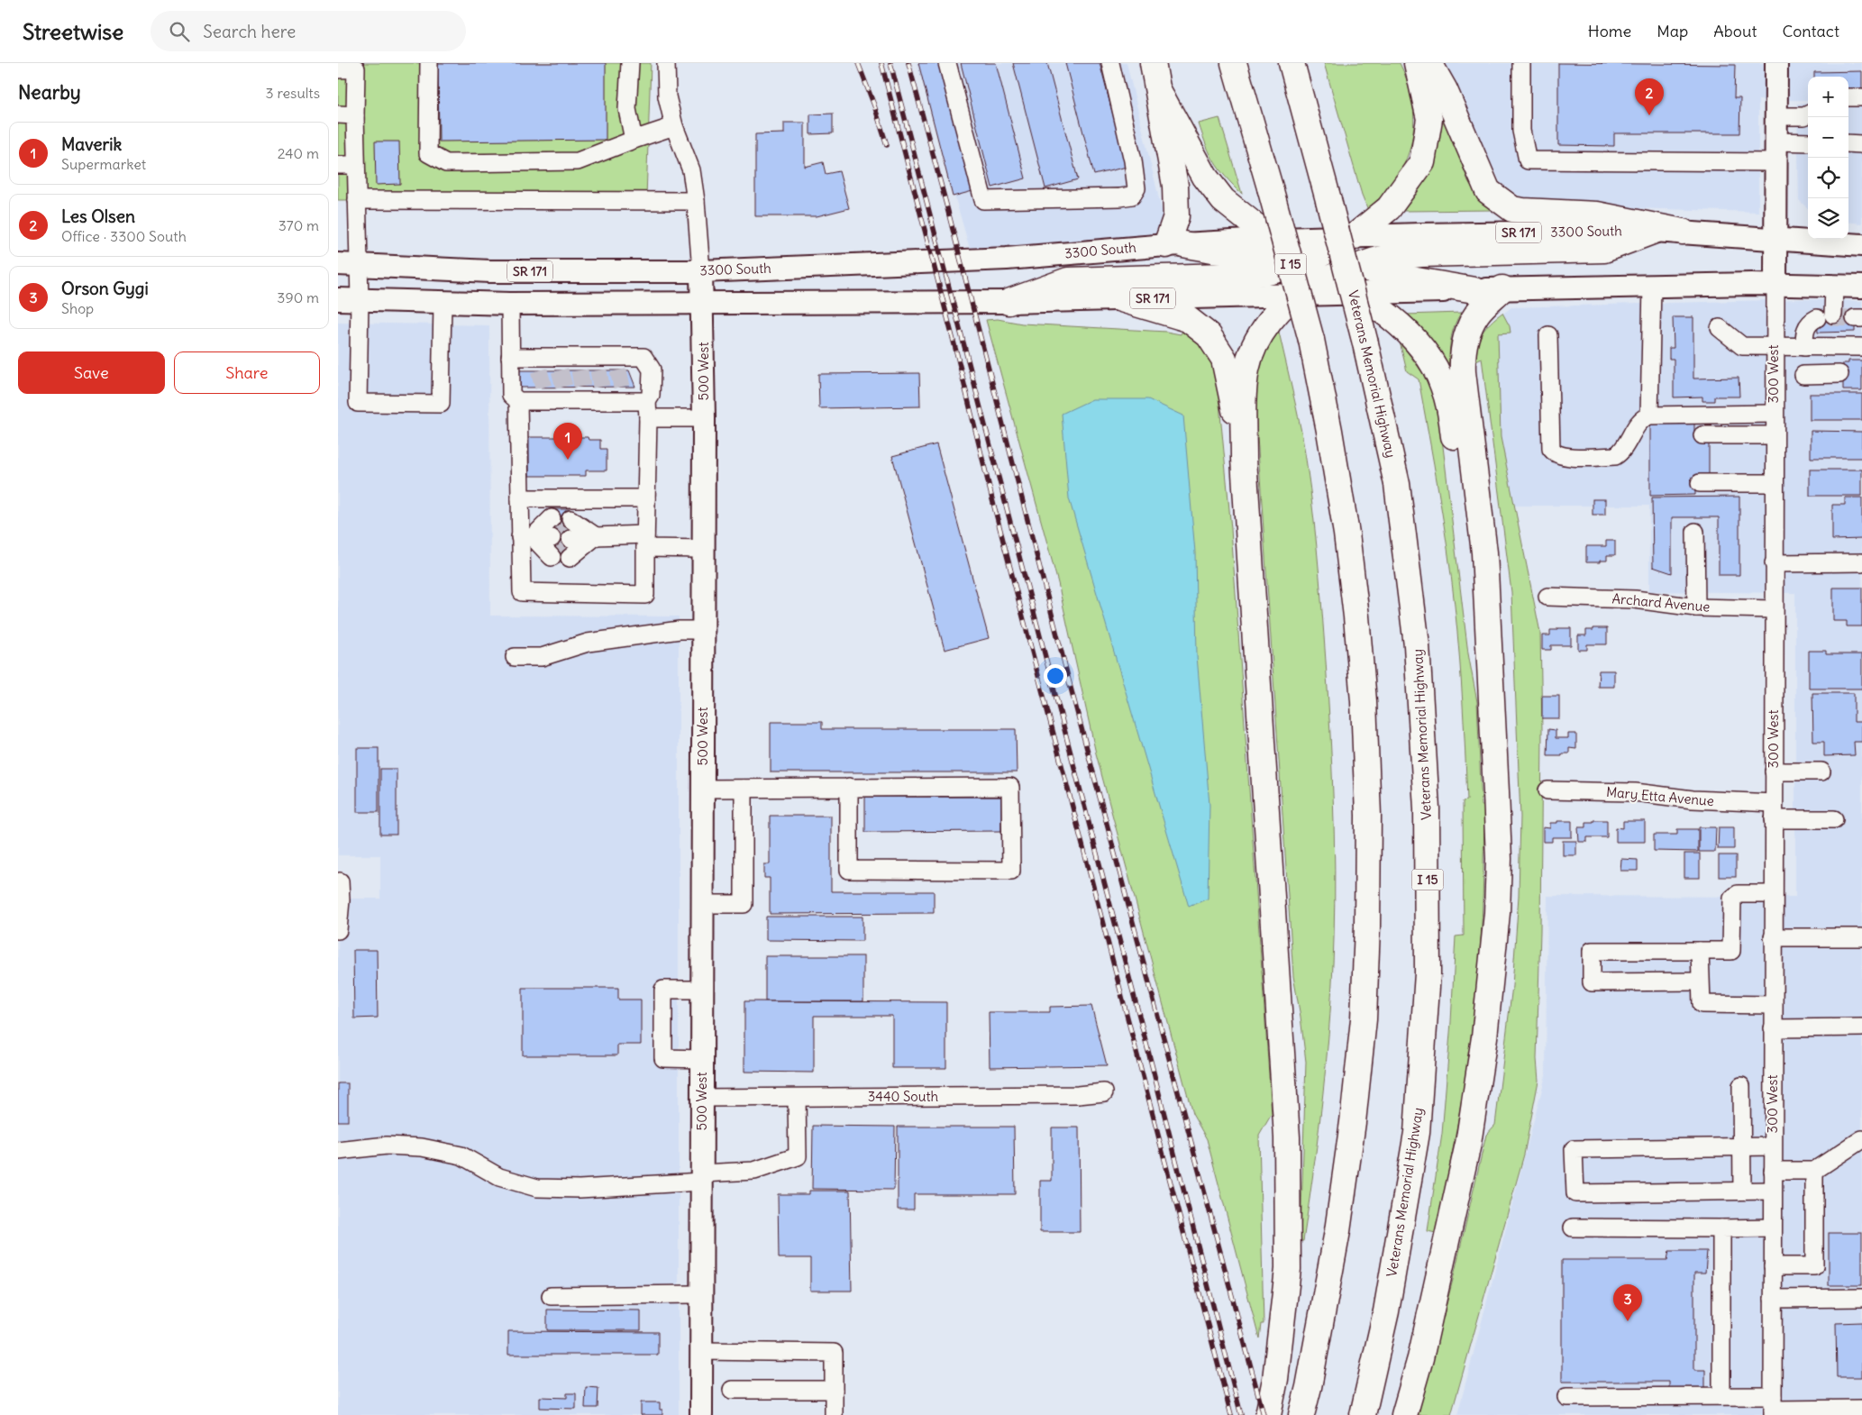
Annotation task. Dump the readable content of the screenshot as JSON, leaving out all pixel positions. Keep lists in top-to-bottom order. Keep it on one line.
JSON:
{"streets":{"highway":["I 15","Veterans Memorial Highway"],"main road":["3300 South","SR 171","500 West","300 West"],"street":["Archard Avenue","Mary Etta Avenue","3440 South"]},"crossings":[["3300 South","500 West"],["3300 South","300 West"],["SR 171","500 West"],["SR 171","300 West"],["500 West","3440 South"],["300 West","Archard Avenue"],["300 West","Mary Etta Avenue"]],"page":{"header":"Streetwise","search":"Search here","nav":["Home","Map","About","Contact"],"heading":["Nearby","3 results"],"map_buttons":["+","−"],"pins":["2","1","3"],"list":[{"mark":"1","name":"Maverik","note":"Supermarket","value":"240 m"},{"mark":"2","name":"Les Olsen","note":"Office · 3300 South","value":"370 m"},{"mark":"3","name":"Orson Gygi","note":"Shop","value":"390 m"}],"buttons":["Save","Share"]}}
